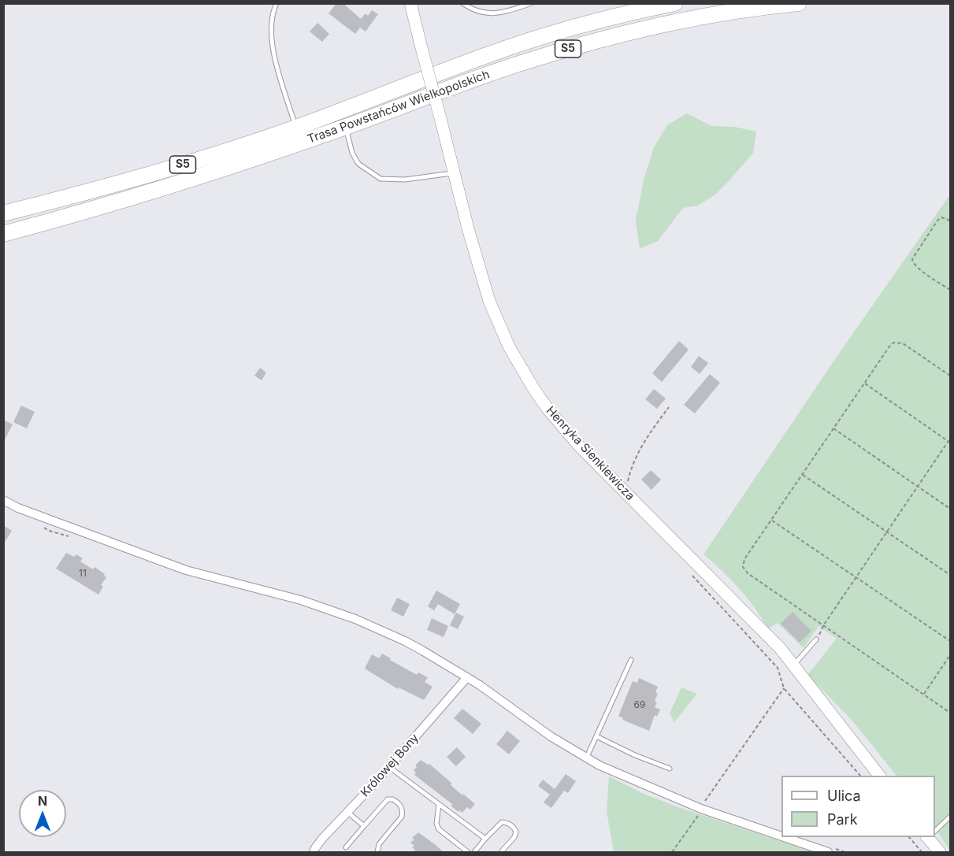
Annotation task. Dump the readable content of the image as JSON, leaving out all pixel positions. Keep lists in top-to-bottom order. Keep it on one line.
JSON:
{"streets":{"highway":["S5","Trasa Powstańców Wielkopolskich"],"street":["Henryka Sienkiewicza","Królowej Bony"]},"house_numbers":["11","69"],"legend":["Ulica","Park"],"north":"top"}
